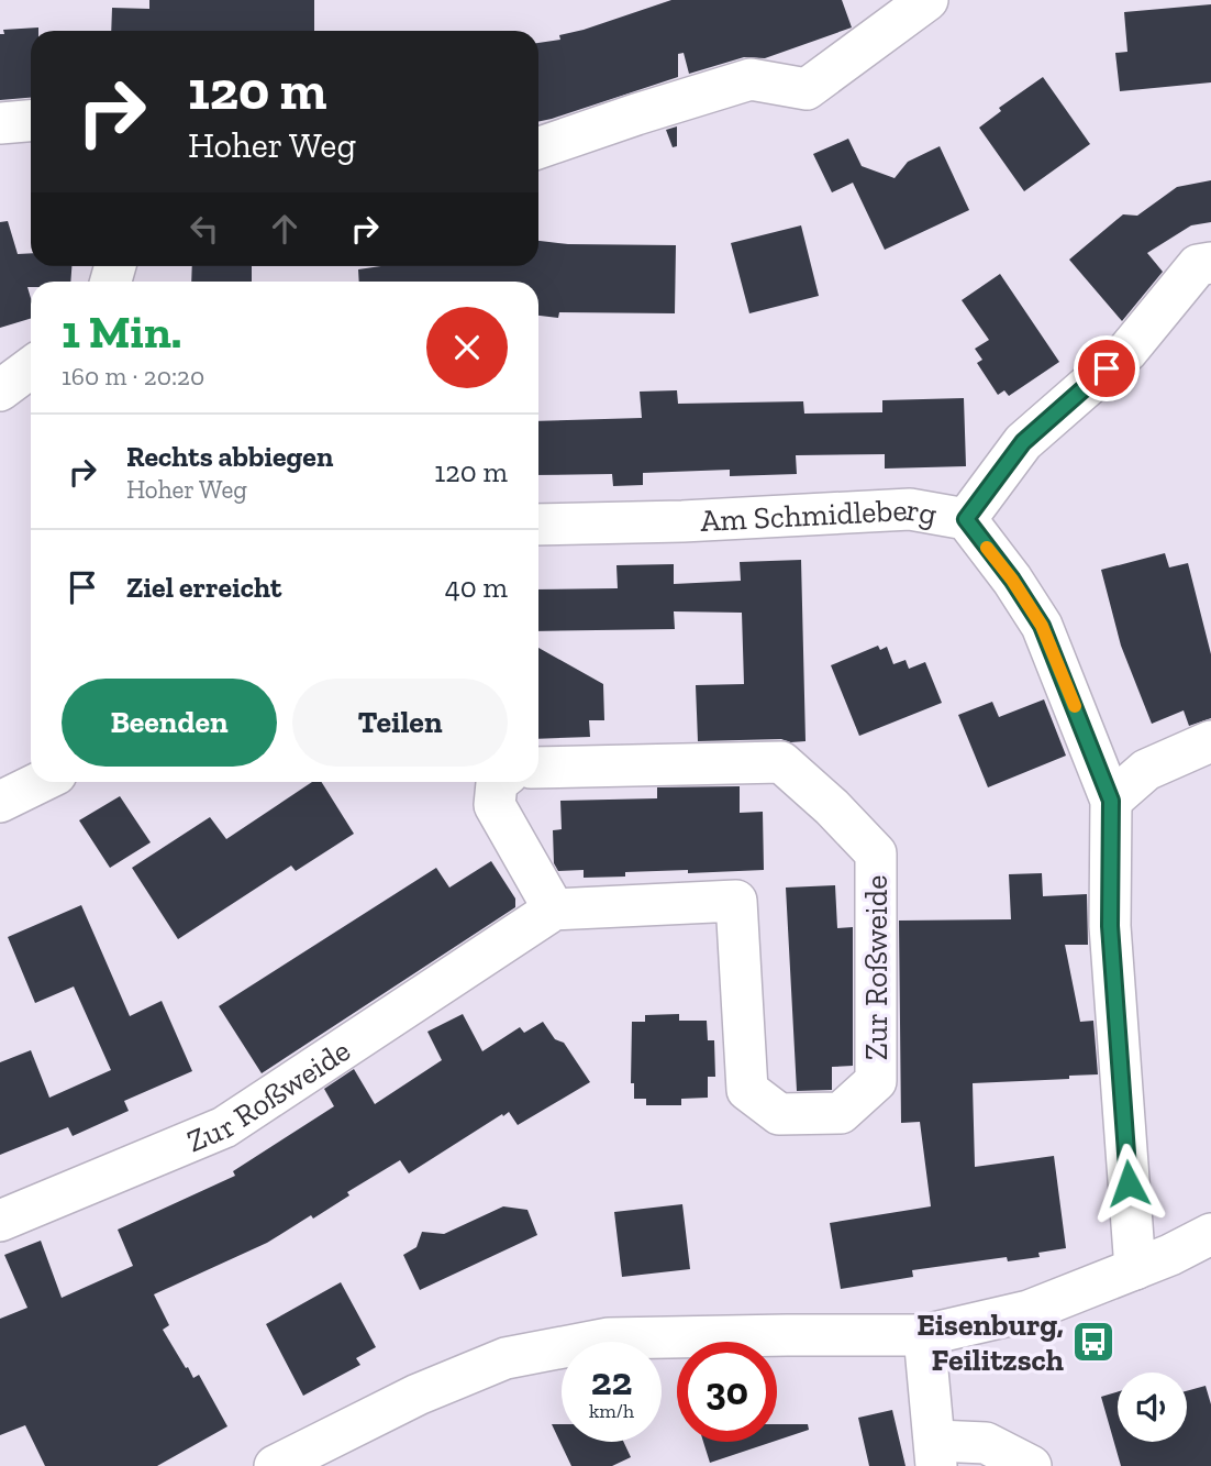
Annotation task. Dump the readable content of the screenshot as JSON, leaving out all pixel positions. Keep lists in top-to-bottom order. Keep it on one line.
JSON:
{"streets":{"street":["Am Schmidleberg","Zur Roßweide"]},"places":{"bus stop":["Eisenburg, Feilitzsch"]},"page":{"turn":["120 m","Hoher Weg"],"heading":["1 Min.","160 m · 20:20"],"list":[{"name":"Rechts abbiegen","note":"Hoher Weg","value":"120 m"},{"name":"Ziel erreicht","value":"40 m"}],"buttons":["Beenden","Teilen"],"speed":"22 km/h","limit":"30"}}
